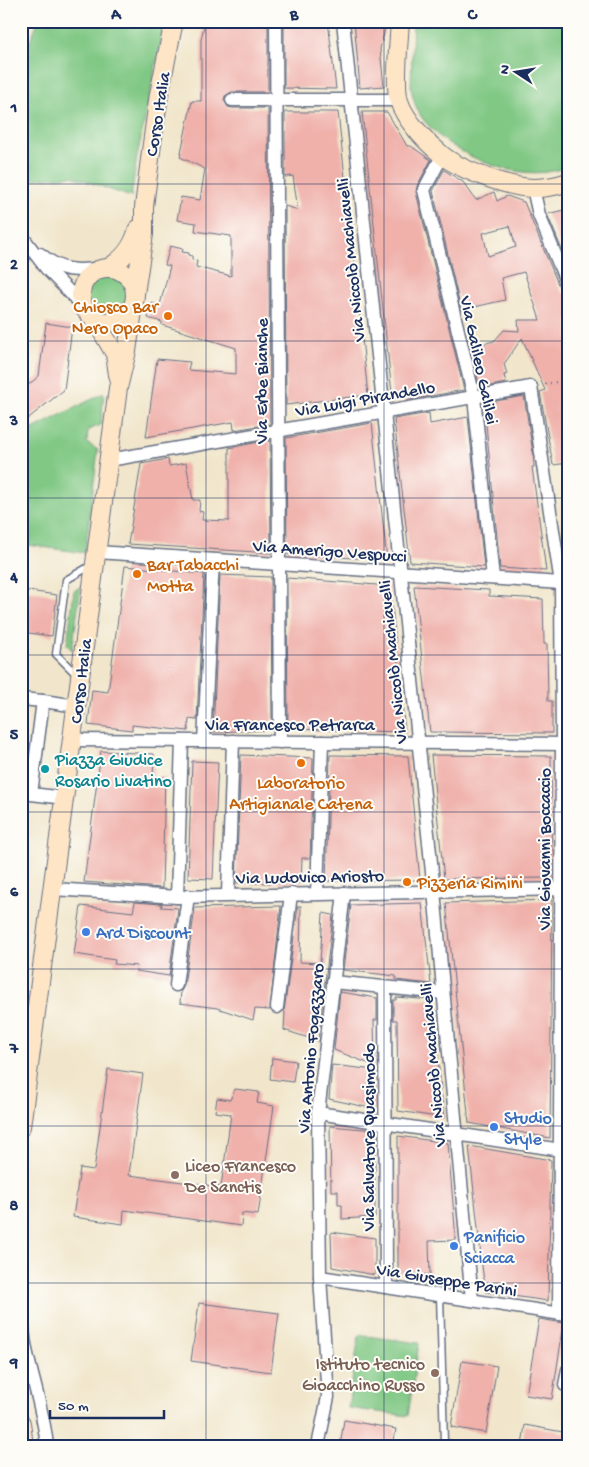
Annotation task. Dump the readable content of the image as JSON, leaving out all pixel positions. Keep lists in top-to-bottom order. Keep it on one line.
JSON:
{"streets":{"main road":["Corso Italia"],"street":["Via Niccolò Machiavelli","Via Galileo Galilei","Via Erbe Bianche","Via Luigi Pirandello","Via Amerigo Vespucci","Via Francesco Petrarca","Via Giovanni Boccaccio","Via Ludovico Ariosto","Via Antonio Fogazzaro","Via Salvatore Quasimodo","Via Giuseppe Parini"]},"crossings":[["Corso Italia","Via Luigi Pirandello"],["Corso Italia","Via Amerigo Vespucci"],["Corso Italia","Via Francesco Petrarca"],["Corso Italia","Via Ludovico Ariosto"],["Via Niccolò Machiavelli","Via Luigi Pirandello"],["Via Niccolò Machiavelli","Via Amerigo Vespucci"],["Via Niccolò Machiavelli","Via Francesco Petrarca"],["Via Niccolò Machiavelli","Via Ludovico Ariosto"],["Via Niccolò Machiavelli","Via Giuseppe Parini"],["Via Galileo Galilei","Via Luigi Pirandello"],["Via Galileo Galilei","Via Amerigo Vespucci"],["Via Erbe Bianche","Via Luigi Pirandello"],["Via Erbe Bianche","Via Amerigo Vespucci"],["Via Erbe Bianche","Via Francesco Petrarca"],["Via Luigi Pirandello","Via Giovanni Boccaccio"],["Via Amerigo Vespucci","Via Giovanni Boccaccio"],["Via Francesco Petrarca","Via Giovanni Boccaccio"],["Via Giovanni Boccaccio","Via Ludovico Ariosto"],["Via Giovanni Boccaccio","Via Giuseppe Parini"],["Via Ludovico Ariosto","Via Antonio Fogazzaro"],["Via Antonio Fogazzaro","Via Giuseppe Parini"],["Via Salvatore Quasimodo","Via Giuseppe Parini"]],"places":["Chiosco Bar Nero Opaco","Bar Tabacchi Motta","Laboratorio Artigianale Catena","Piazza Giudice Rosario Livatino","Pizzeria Rimini","Ard Discount","Studio Style","Liceo Francesco De Sanctis","Panificio Sciacca","Istituto tecnico Gioacchino Russo"],"scale_bar":"50 m","north":"left","grid":{"columns":["A","B","C"],"rows":["1","2","3","4","5","6","7","8","9"]}}
